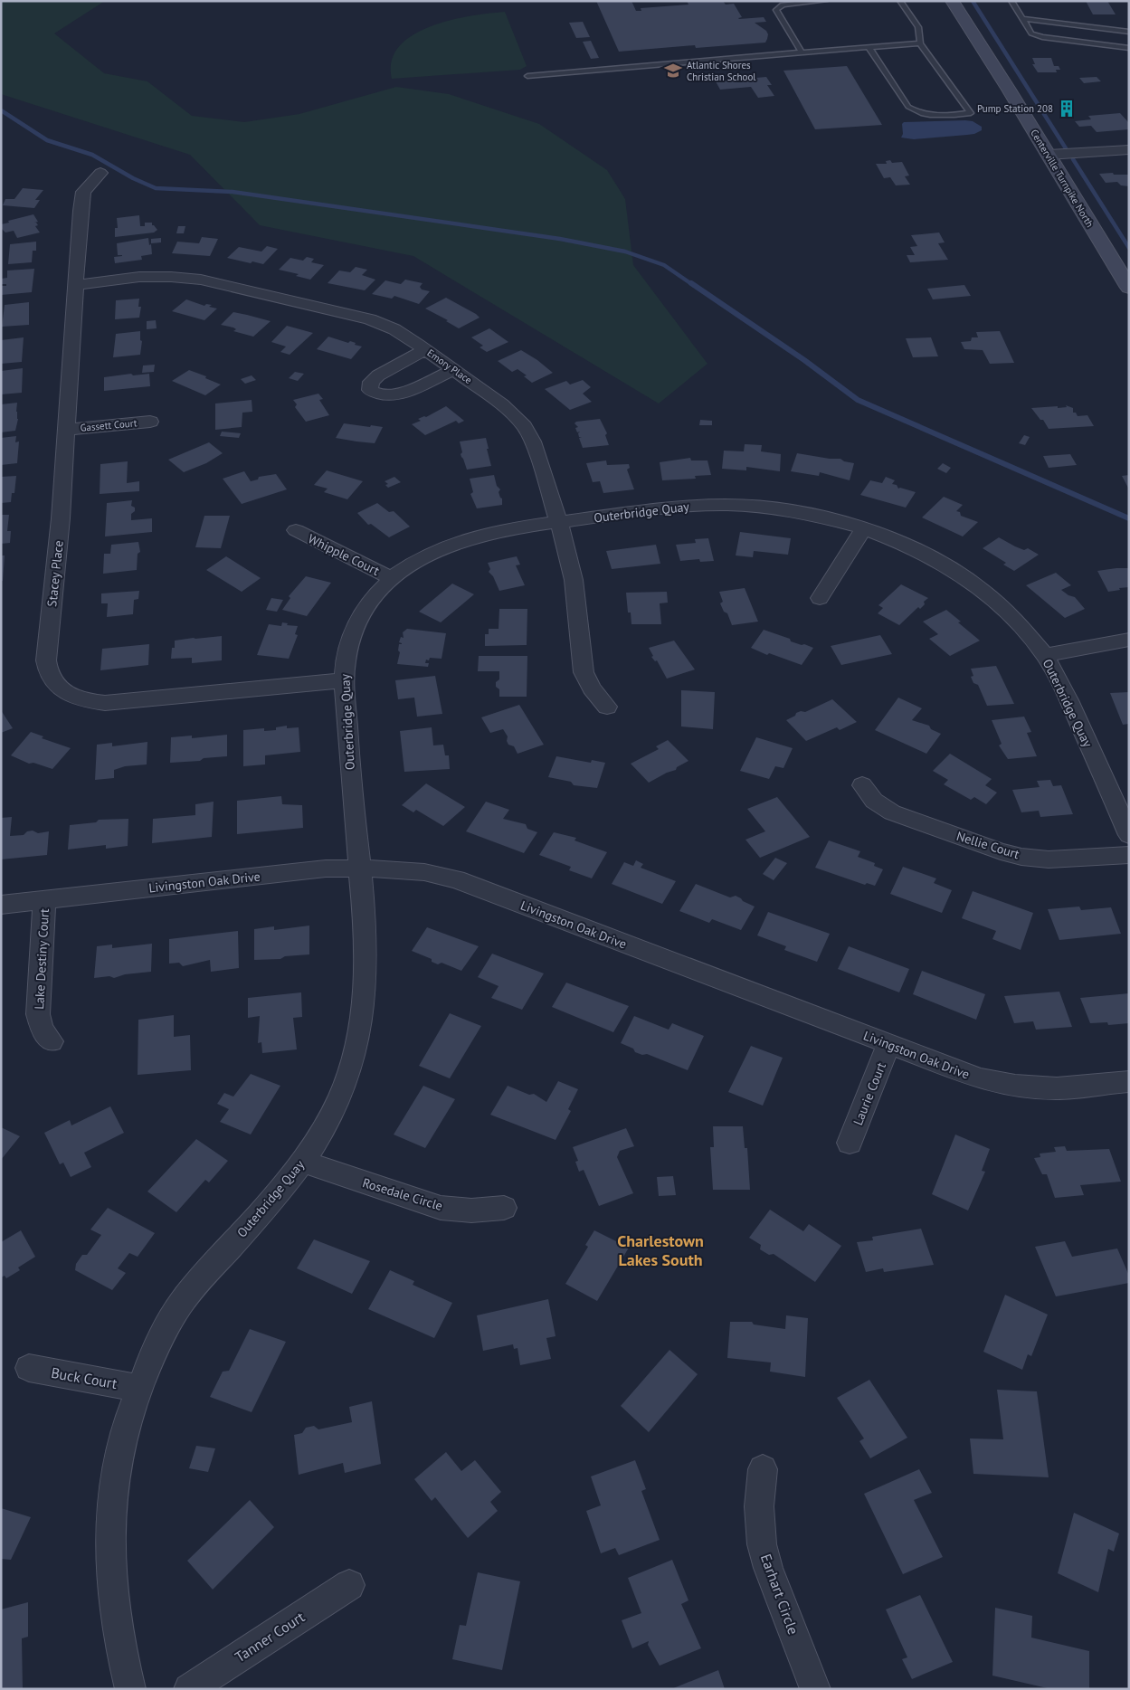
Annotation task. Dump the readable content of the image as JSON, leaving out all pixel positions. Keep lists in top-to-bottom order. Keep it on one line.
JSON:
{"streets":{"main road":["Centerville Turnpike North"],"street":["Emory Place","Gassett Court","Outerbridge Quay","Whipple Court","Stacey Place","Nellie Court","Livingston Oak Drive","Lake Destiny Court","Laurie Court","Rosedale Circle","Buck Court","Earhart Circle","Tanner Court"]},"crossings":[["Emory Place","Outerbridge Quay"],["Emory Place","Stacey Place"],["Gassett Court","Stacey Place"],["Outerbridge Quay","Whipple Court"],["Outerbridge Quay","Stacey Place"],["Outerbridge Quay","Livingston Oak Drive"],["Outerbridge Quay","Rosedale Circle"],["Outerbridge Quay","Buck Court"],["Livingston Oak Drive","Lake Destiny Court"],["Livingston Oak Drive","Laurie Court"]],"districts":["Charlestown Lakes South"],"places":{"school or university":["Atlantic Shores Christian School"],"building":["Pump Station 208"]}}
